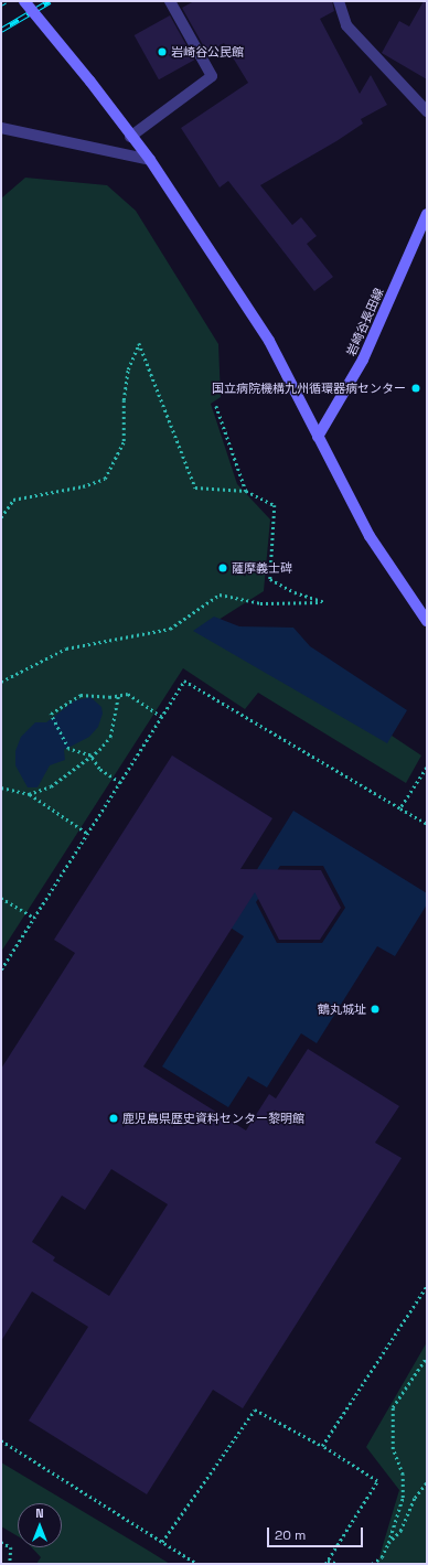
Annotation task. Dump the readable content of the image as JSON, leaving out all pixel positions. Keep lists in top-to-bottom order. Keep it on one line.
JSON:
{"streets":{"street":["岩崎谷長田線"]},"places":["岩崎谷公民館","国立病院機構九州循環器病センター","薩摩義士碑","鶴丸城址","鹿児島県歴史資料センター黎明館"],"scale_bar":"20 m","north":"top"}
